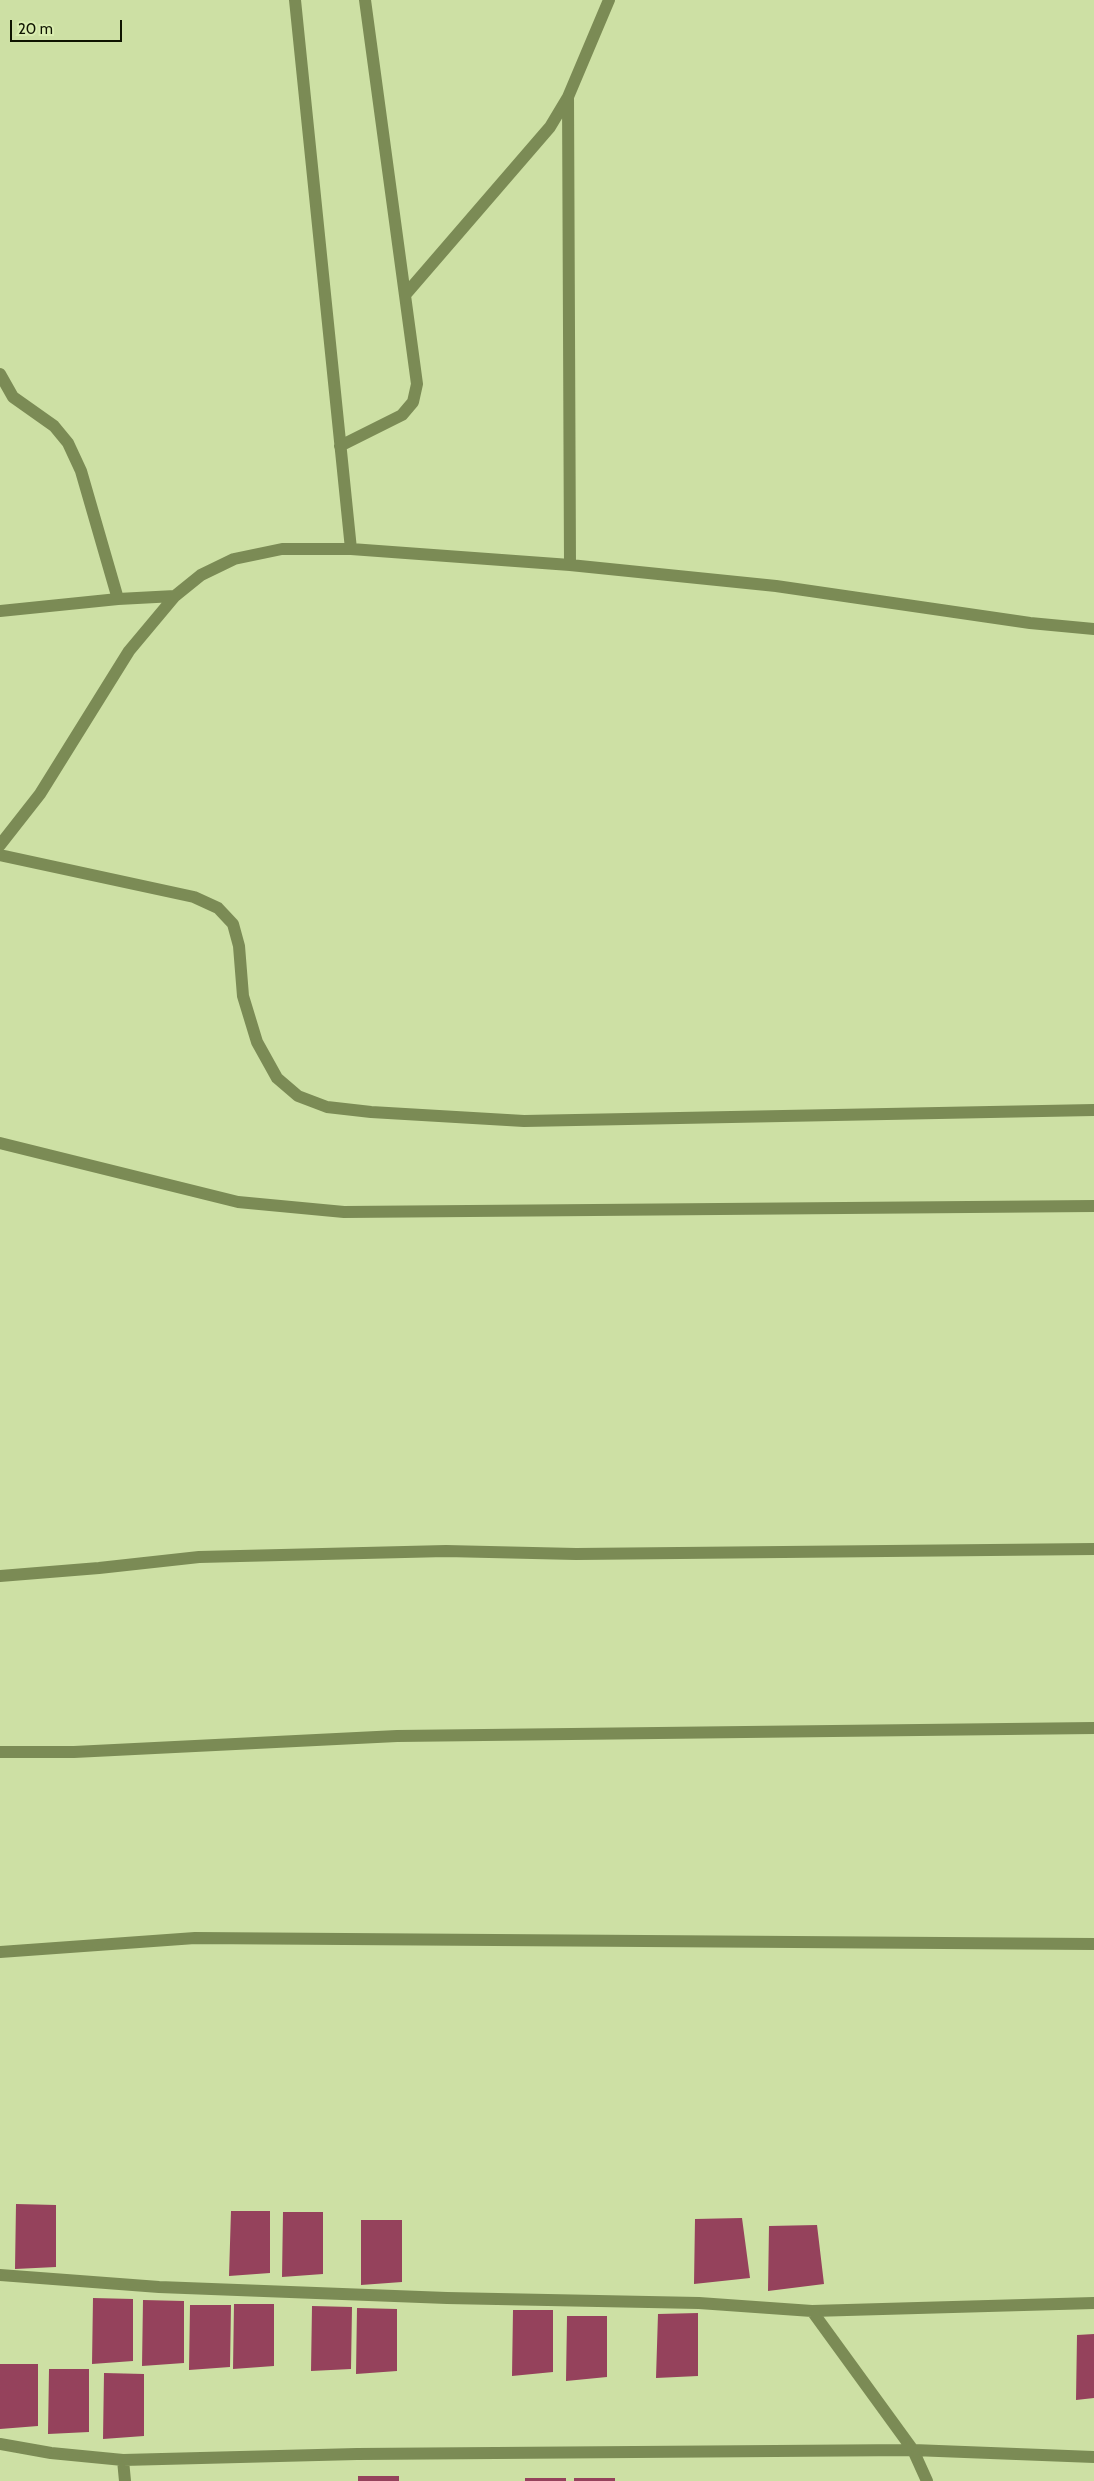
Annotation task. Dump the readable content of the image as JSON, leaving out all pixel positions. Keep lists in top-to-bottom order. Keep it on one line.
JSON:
{"scale_bar":"20 m"}
